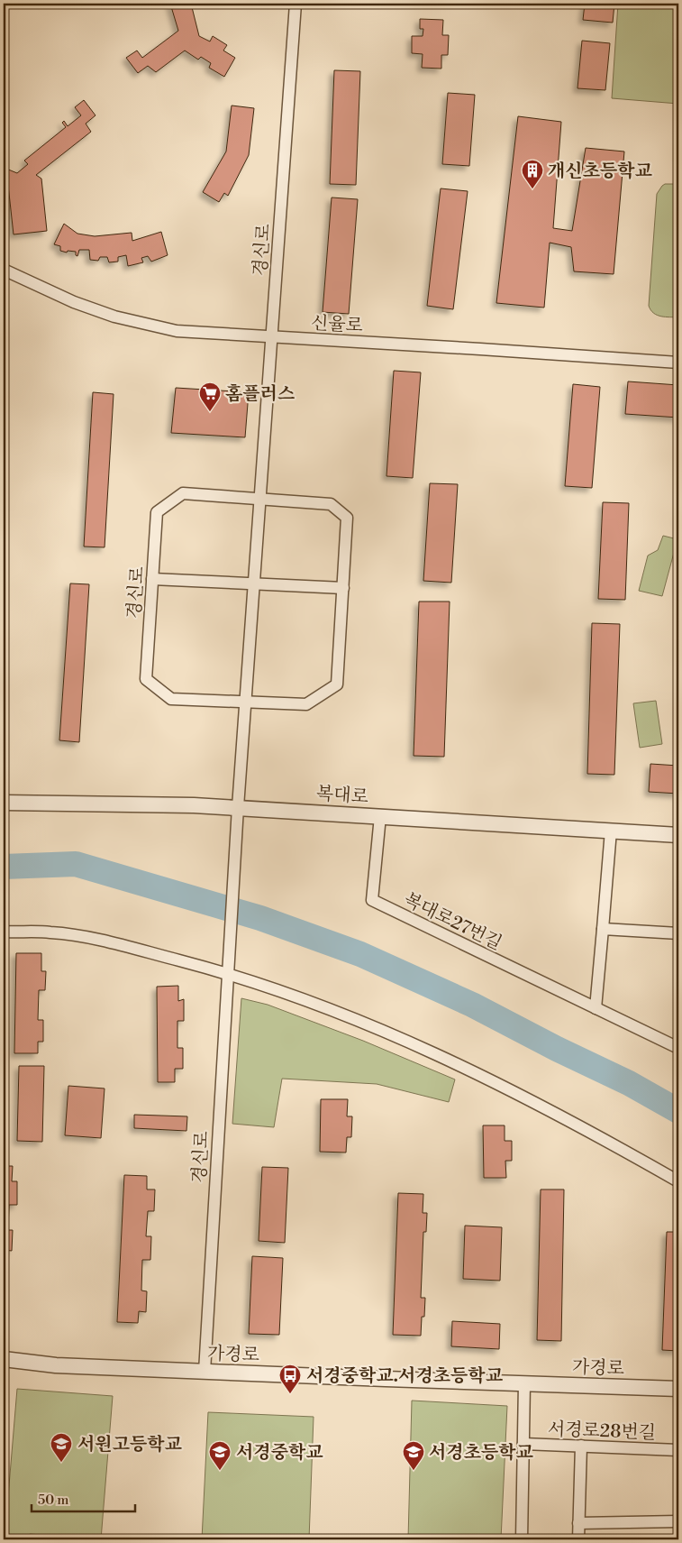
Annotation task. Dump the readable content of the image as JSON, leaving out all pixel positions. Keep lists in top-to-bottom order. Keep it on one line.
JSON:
{"streets":{"street":["경신로","신율로","복대로","복대로27번길","가경로","서경로28번길"]},"crossings":[["경신로","신율로"],["경신로","복대로"],["경신로","가경로"],["복대로","복대로27번길"]],"places":{"building":["개신초등학교"],"supermarket":["홈플러스"],"bus stop":["서경중학교.서경초등학교"],"school or university":["서원고등학교","서경중학교","서경초등학교"]},"scale_bar":"50 m"}
